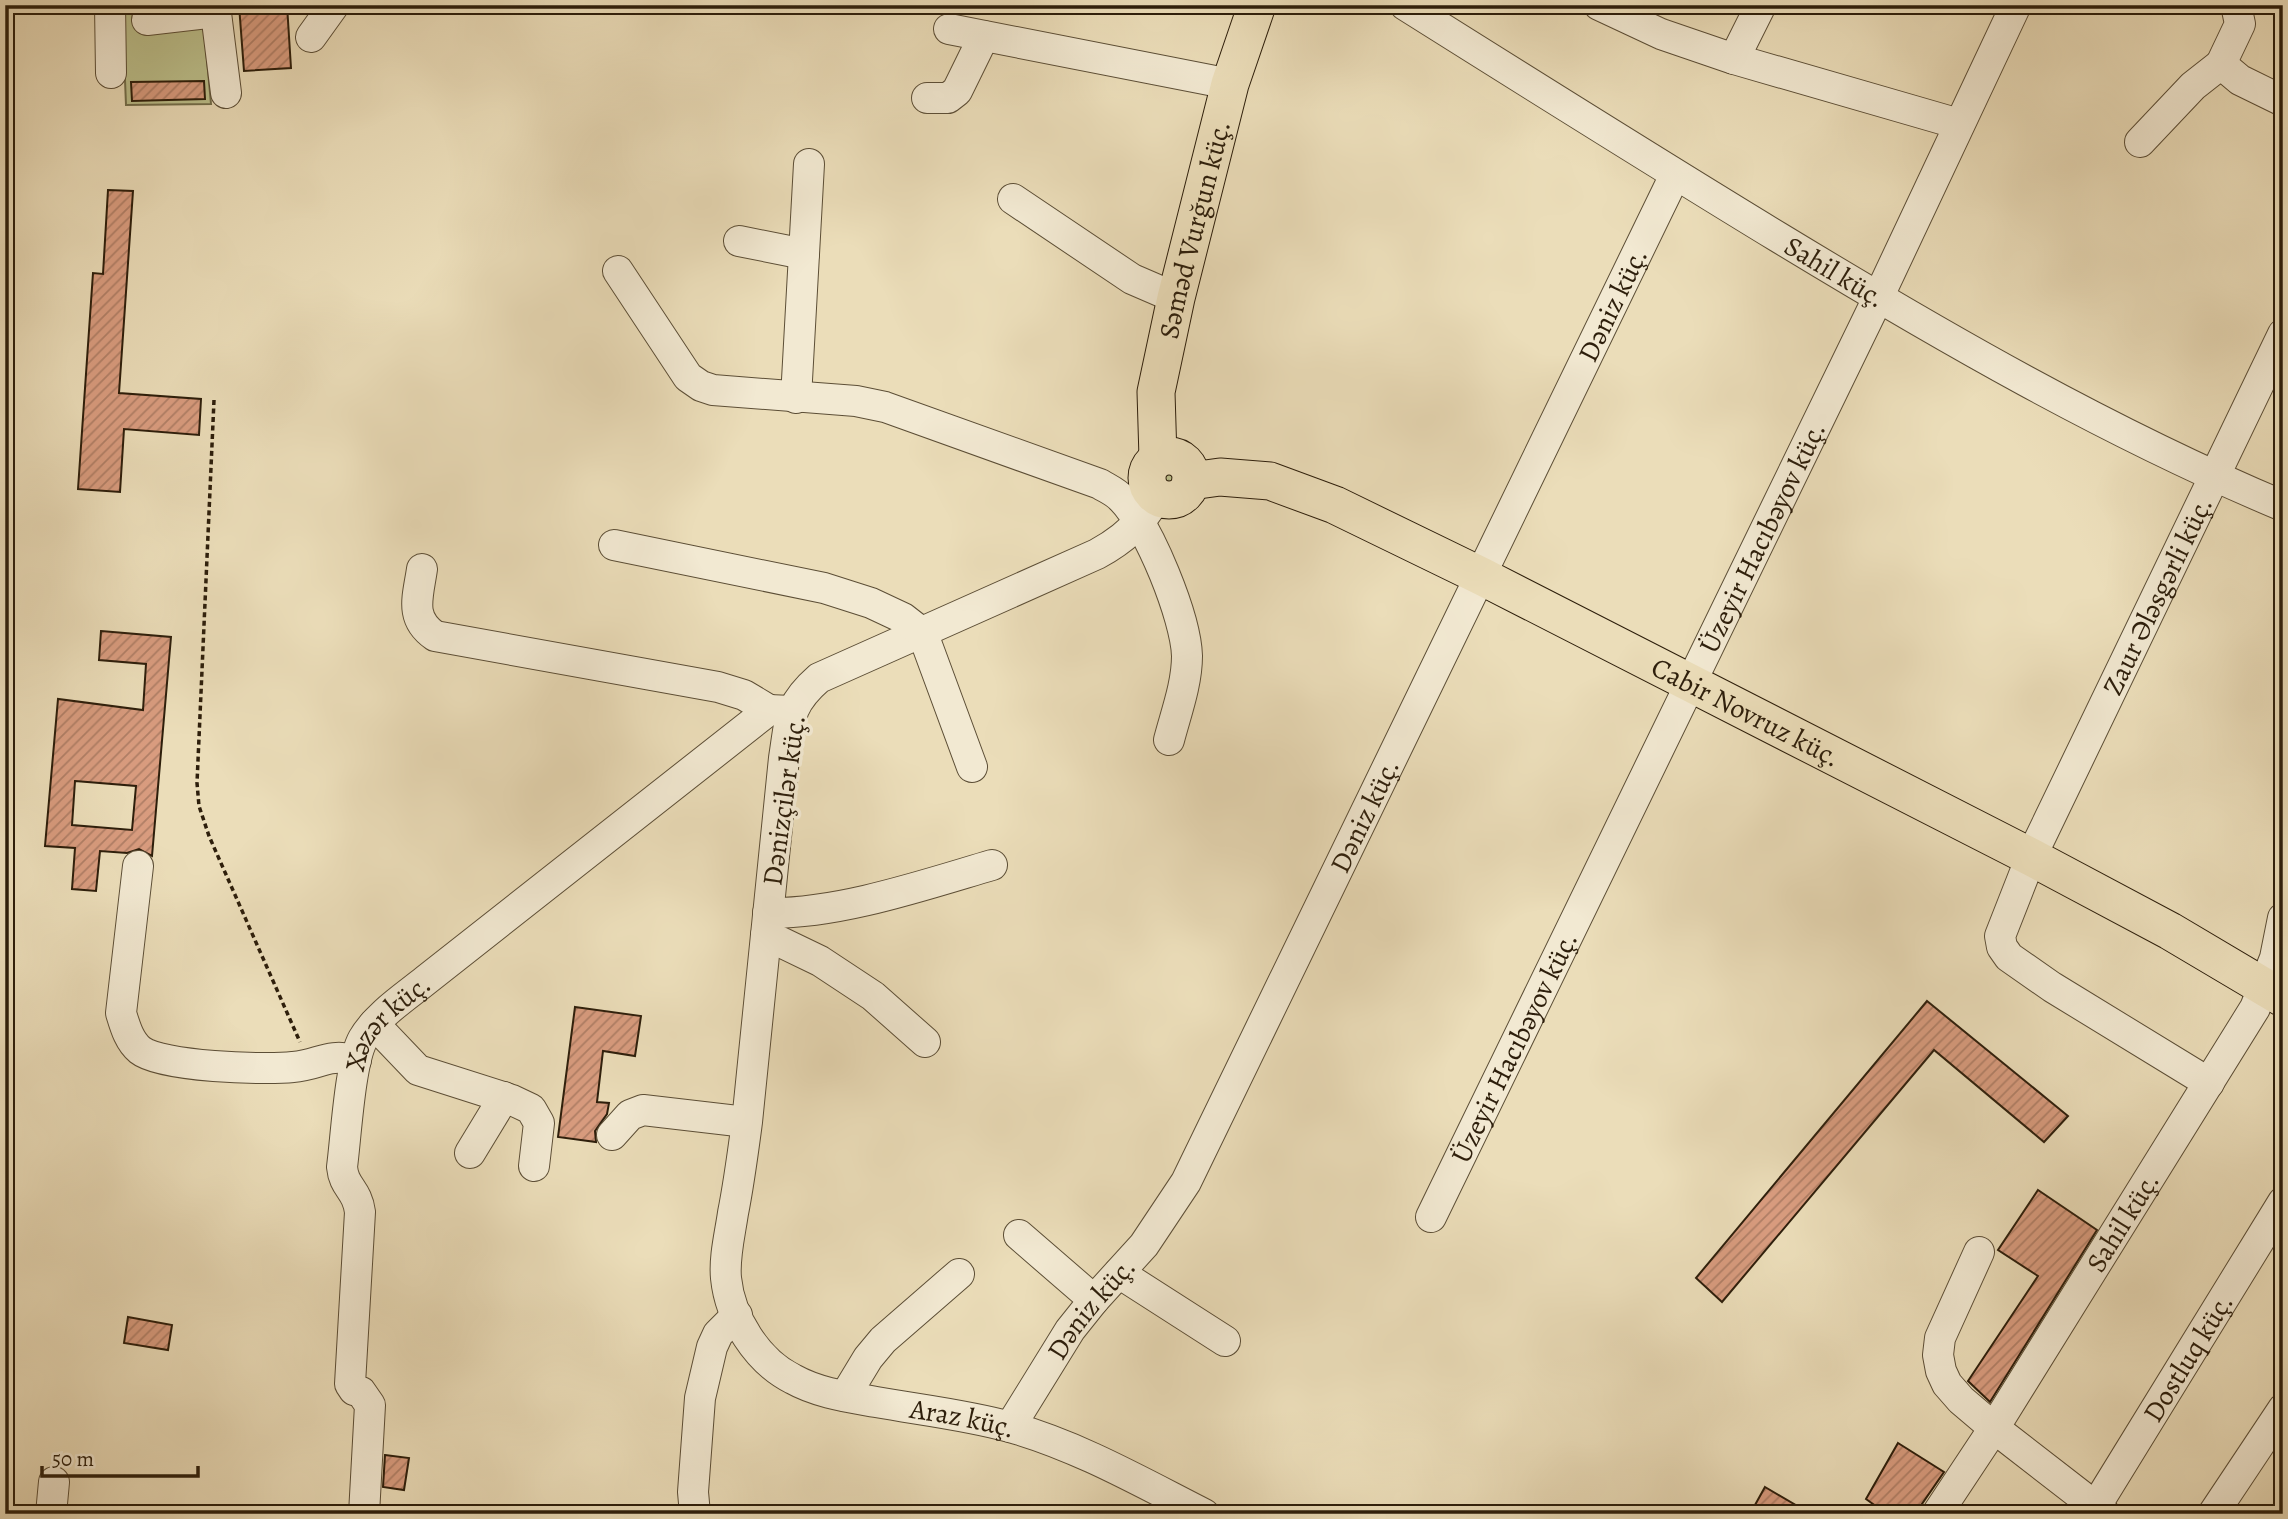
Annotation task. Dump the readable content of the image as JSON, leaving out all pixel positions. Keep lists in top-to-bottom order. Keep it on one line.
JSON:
{"streets":{"main road":["Səməd Vurğun küç.","Cabir Novruz küç."],"street":["Sahil küç.","Dәniz küç.","Üzeyir Hacıbəyov küç.","Zaur Ələsgərli küç.","Dәnizçilәr küç.","Xəzər küç.","Dostluq küç.","Araz küç."]},"crossings":[["Səməd Vurğun küç.","Dәnizçilәr küç."],["Sahil küç.","Dәniz küç."],["Sahil küç.","Üzeyir Hacıbəyov küç."],["Sahil küç.","Zaur Ələsgərli küç."],["Sahil küç.","Cabir Novruz küç."],["Dәniz küç.","Cabir Novruz küç."],["Dәniz küç.","Araz küç."],["Üzeyir Hacıbəyov küç.","Cabir Novruz küç."],["Zaur Ələsgərli küç.","Cabir Novruz küç."],["Dәnizçilәr küç.","Xəzər küç."],["Dәnizçilәr küç.","Araz küç."]],"scale_bar":"50 m"}
